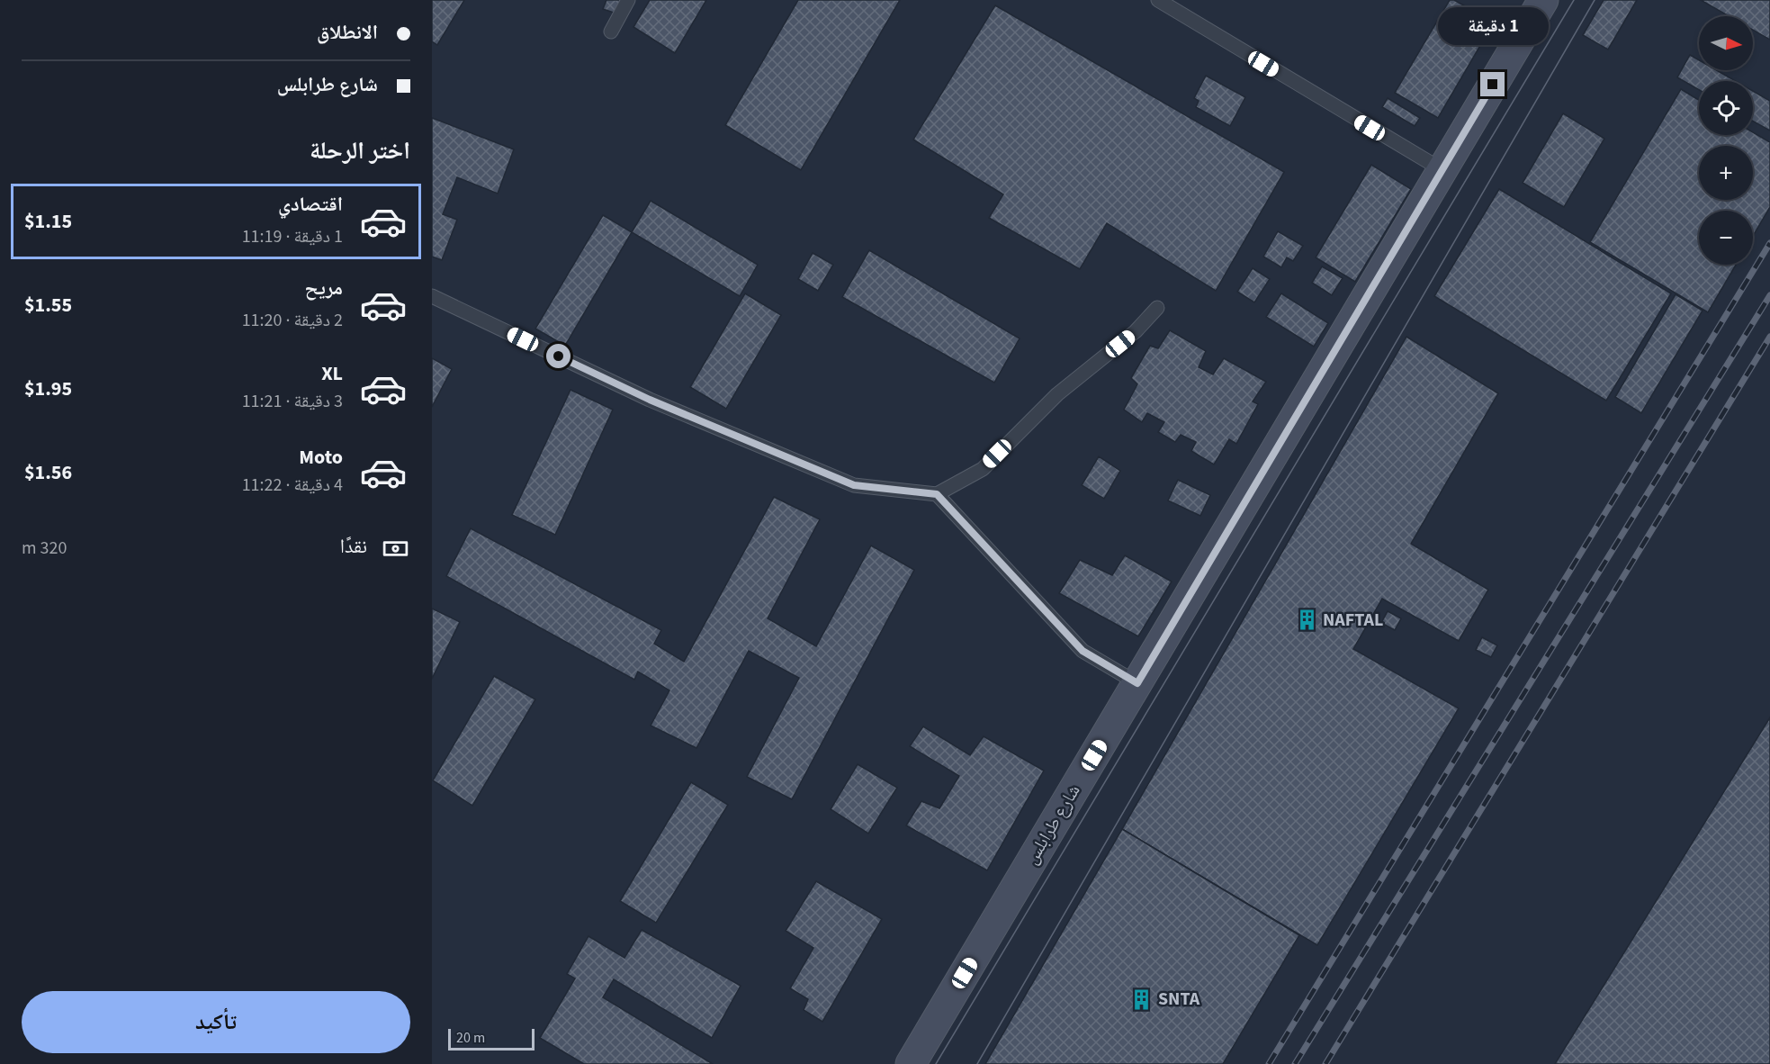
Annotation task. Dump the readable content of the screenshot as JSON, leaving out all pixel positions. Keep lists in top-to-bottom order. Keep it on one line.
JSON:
{"streets":{"main road":["شارع طرابلس"]},"places":{"building":["NAFTAL","SNTA"]},"scale_bar":"20 m","north":"right","page":{"banner":["الانطلاق","شارع طرابلس"],"bubble":"1 دقيقة","map_buttons":["+","−"],"heading":"اختر الرحلة","list":[{"name":"اقتصادي","note":"1 دقيقة · 11:19","value":"$1.15"},{"name":"مريح","note":"2 دقيقة · 11:20","value":"$1.55"},{"name":"XL","note":"3 دقيقة · 11:21","value":"$1.95"},{"name":"Moto","note":"4 دقيقة · 11:22","value":"$1.56"}],"pay":["نقدًا","320 m"],"buttons":"تأكيد","scale":"20 m"}}
